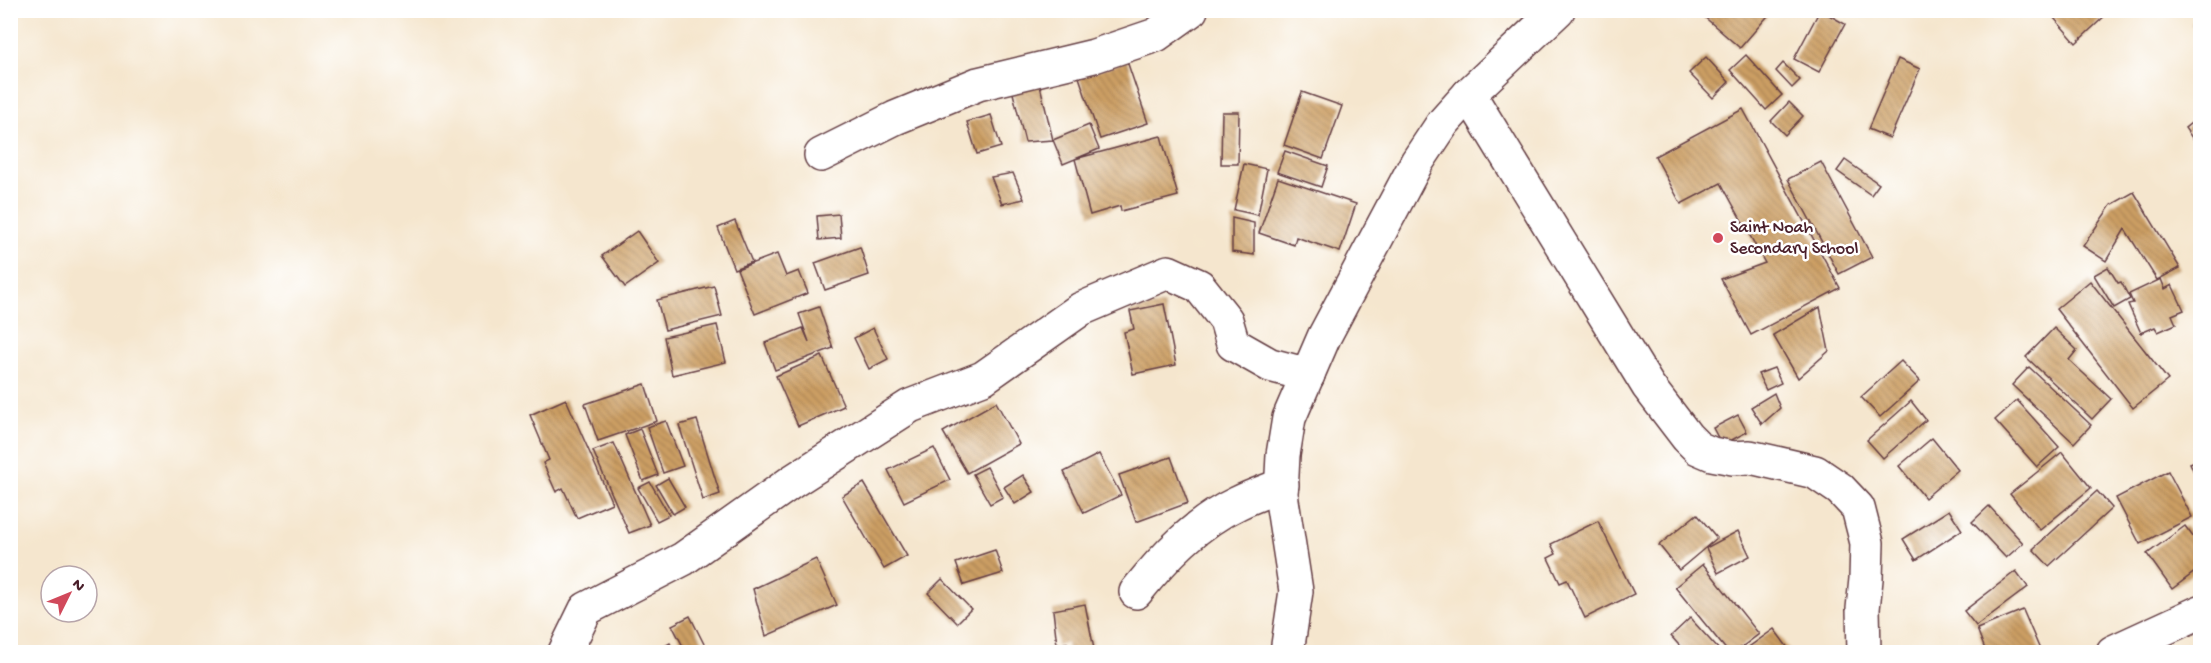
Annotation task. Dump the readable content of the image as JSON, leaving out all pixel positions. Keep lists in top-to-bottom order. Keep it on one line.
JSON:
{"places":["Saint Noah Secondary School"],"north":"top right"}
